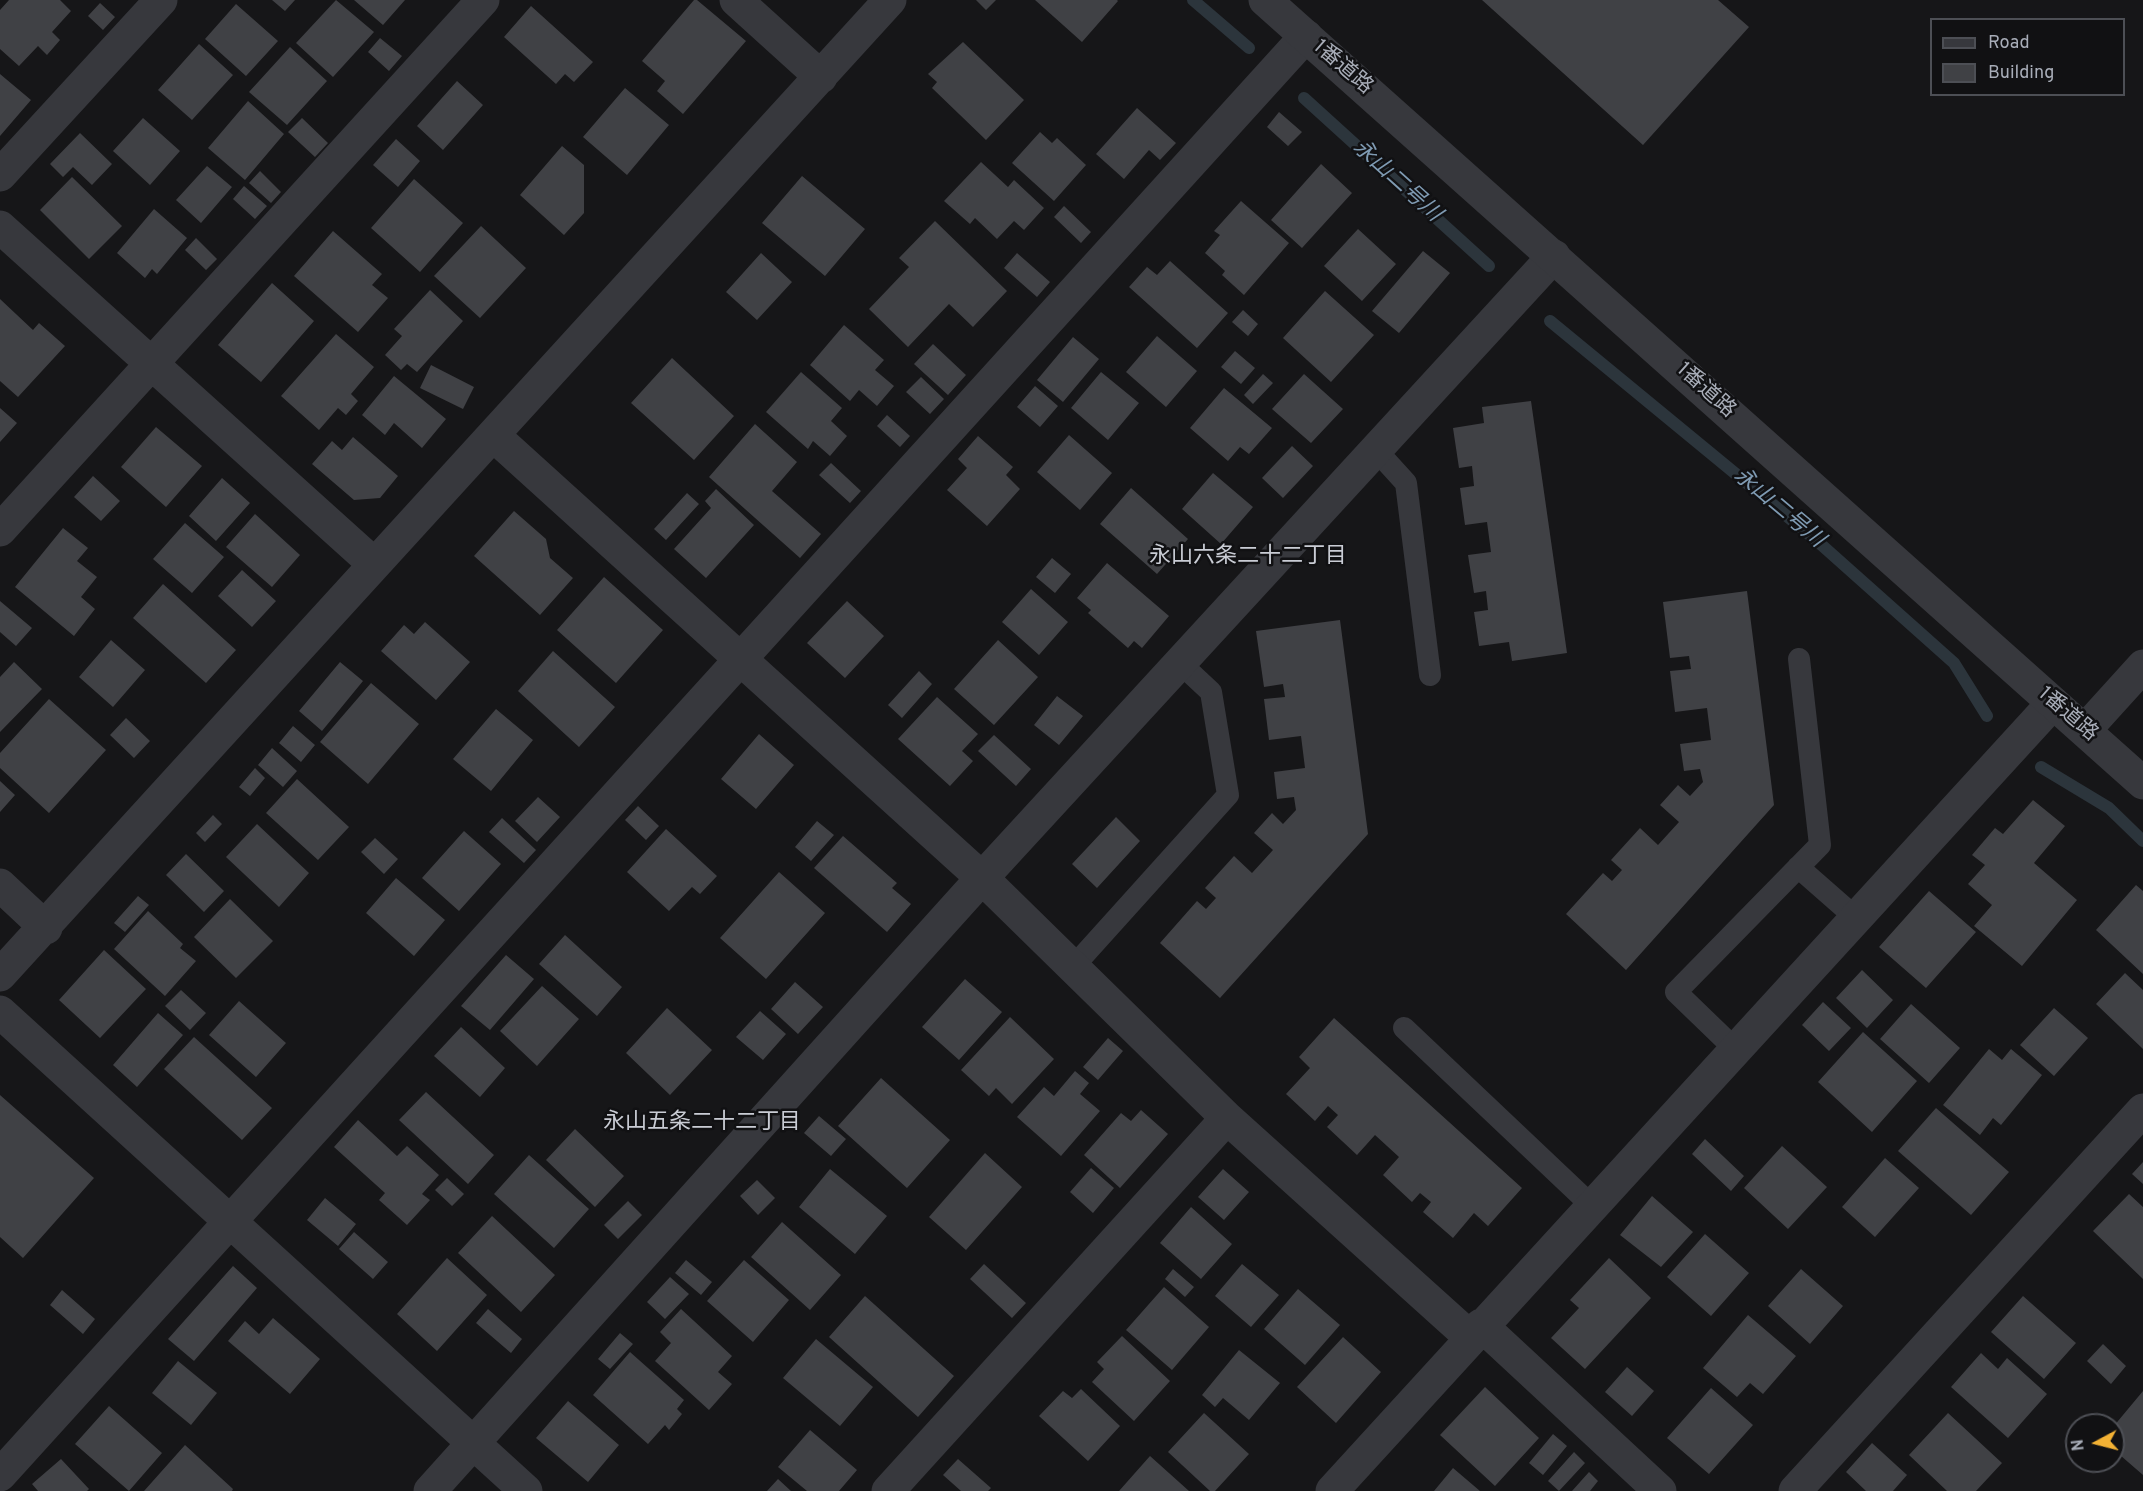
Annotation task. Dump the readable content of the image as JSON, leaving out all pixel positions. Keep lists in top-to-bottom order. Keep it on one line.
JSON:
{"streets":{"street":["1番道路"]},"districts":["永山六条二十二丁目","永山五条二十二丁目"],"water":["永山二号川"],"legend":["Road","Building"],"north":"left"}
